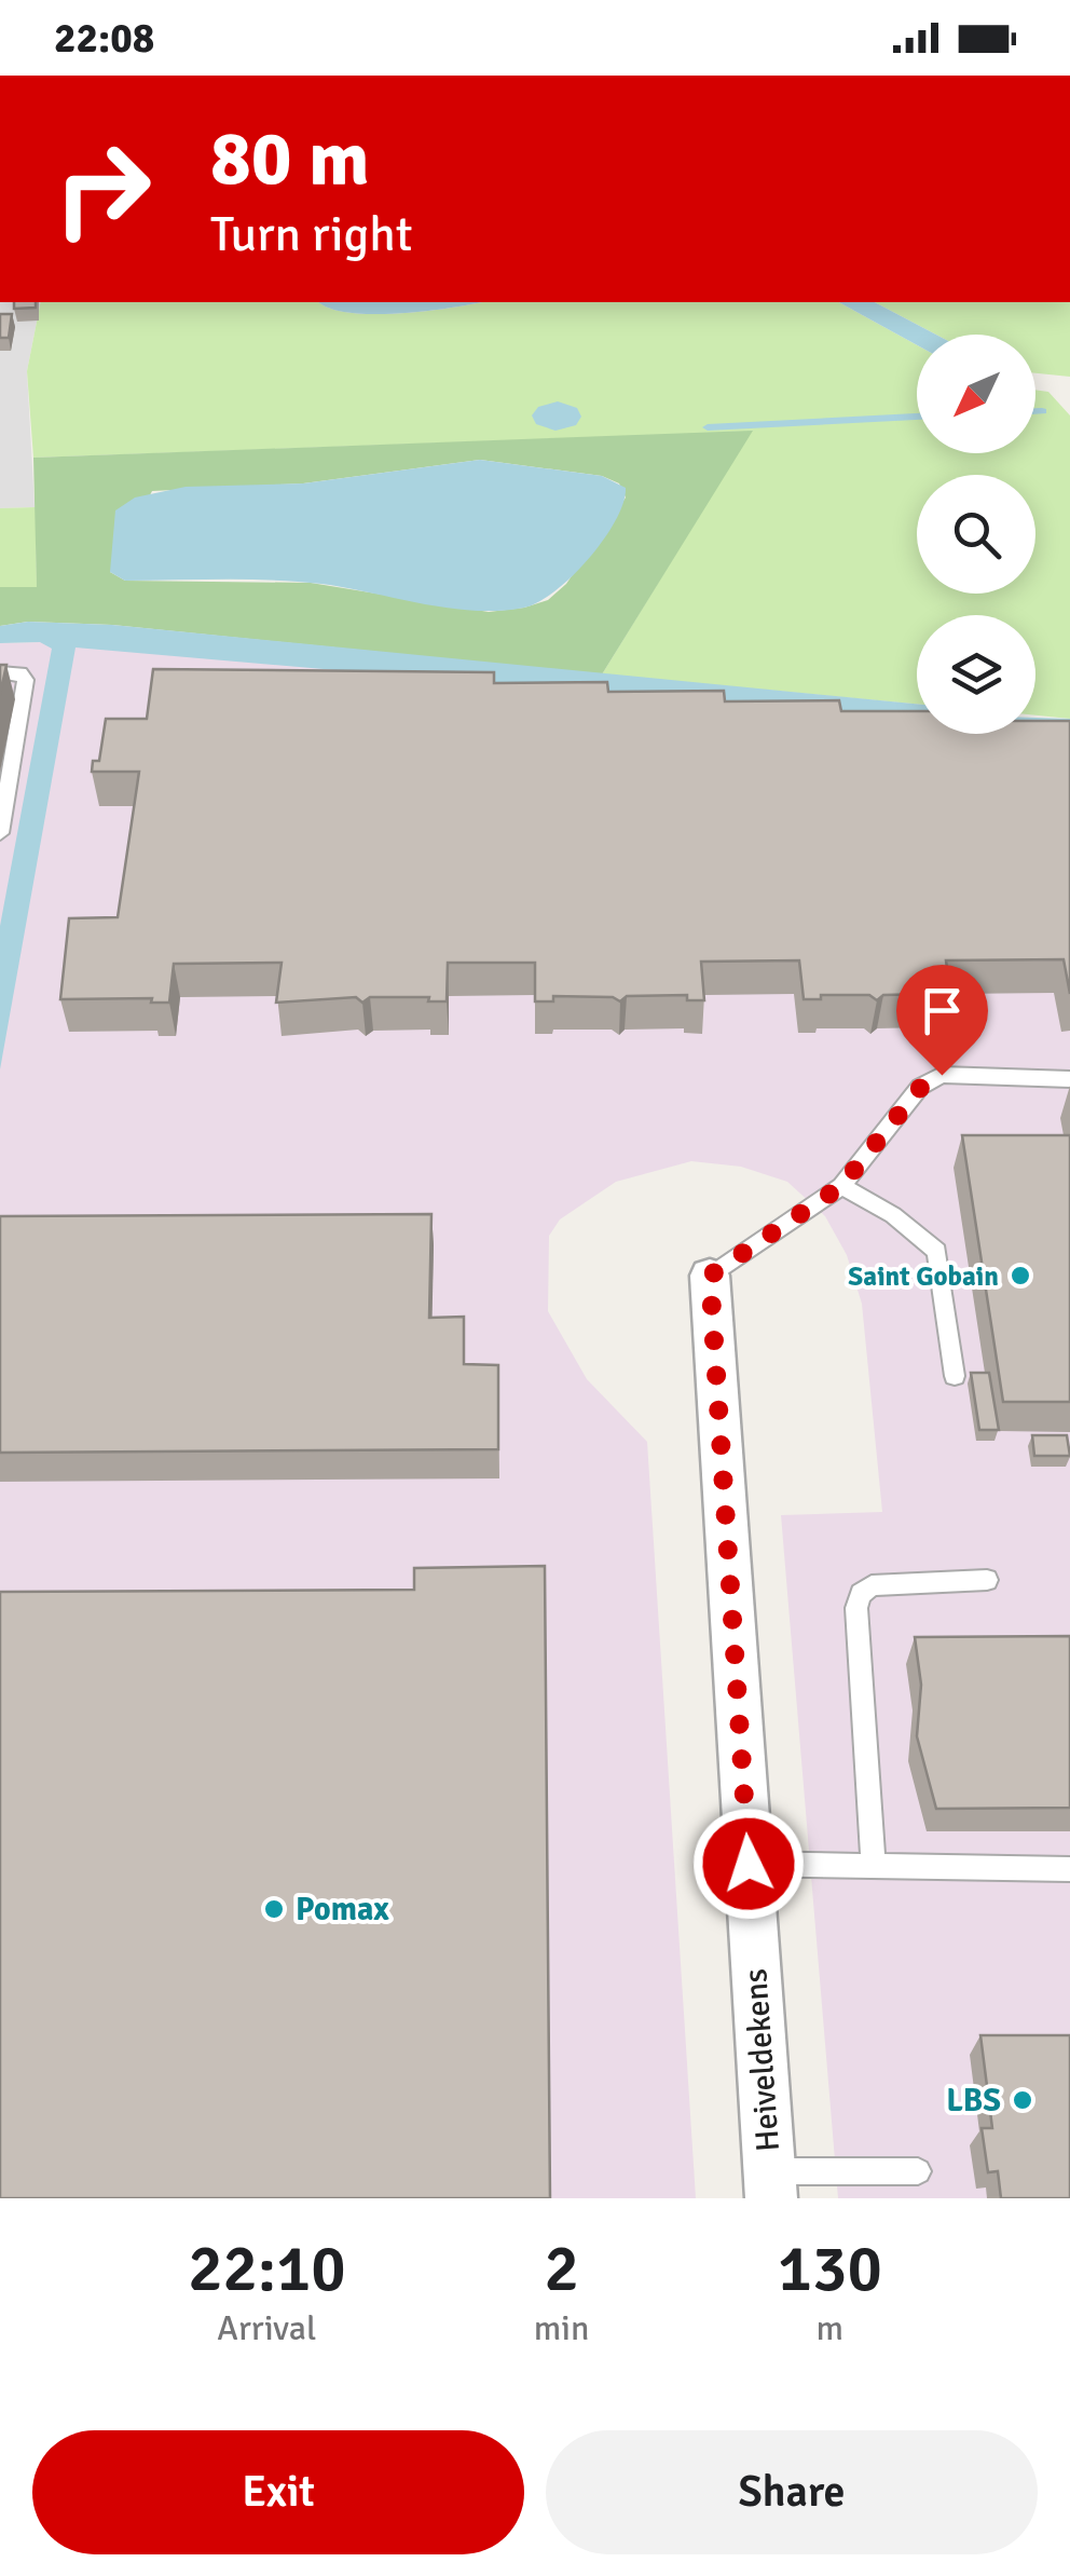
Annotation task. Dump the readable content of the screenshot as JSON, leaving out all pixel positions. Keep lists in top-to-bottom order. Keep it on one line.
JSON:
{"streets":{"street":["Heiveldekens"]},"places":["Saint Gobain","Pomax","LBS"],"north":"bottom left","page":{"status":"22:08","turn":["80 m","Turn right"],"eta":["22:10","Arrival","2","min","130","m"],"buttons":["Exit","Share"]}}
